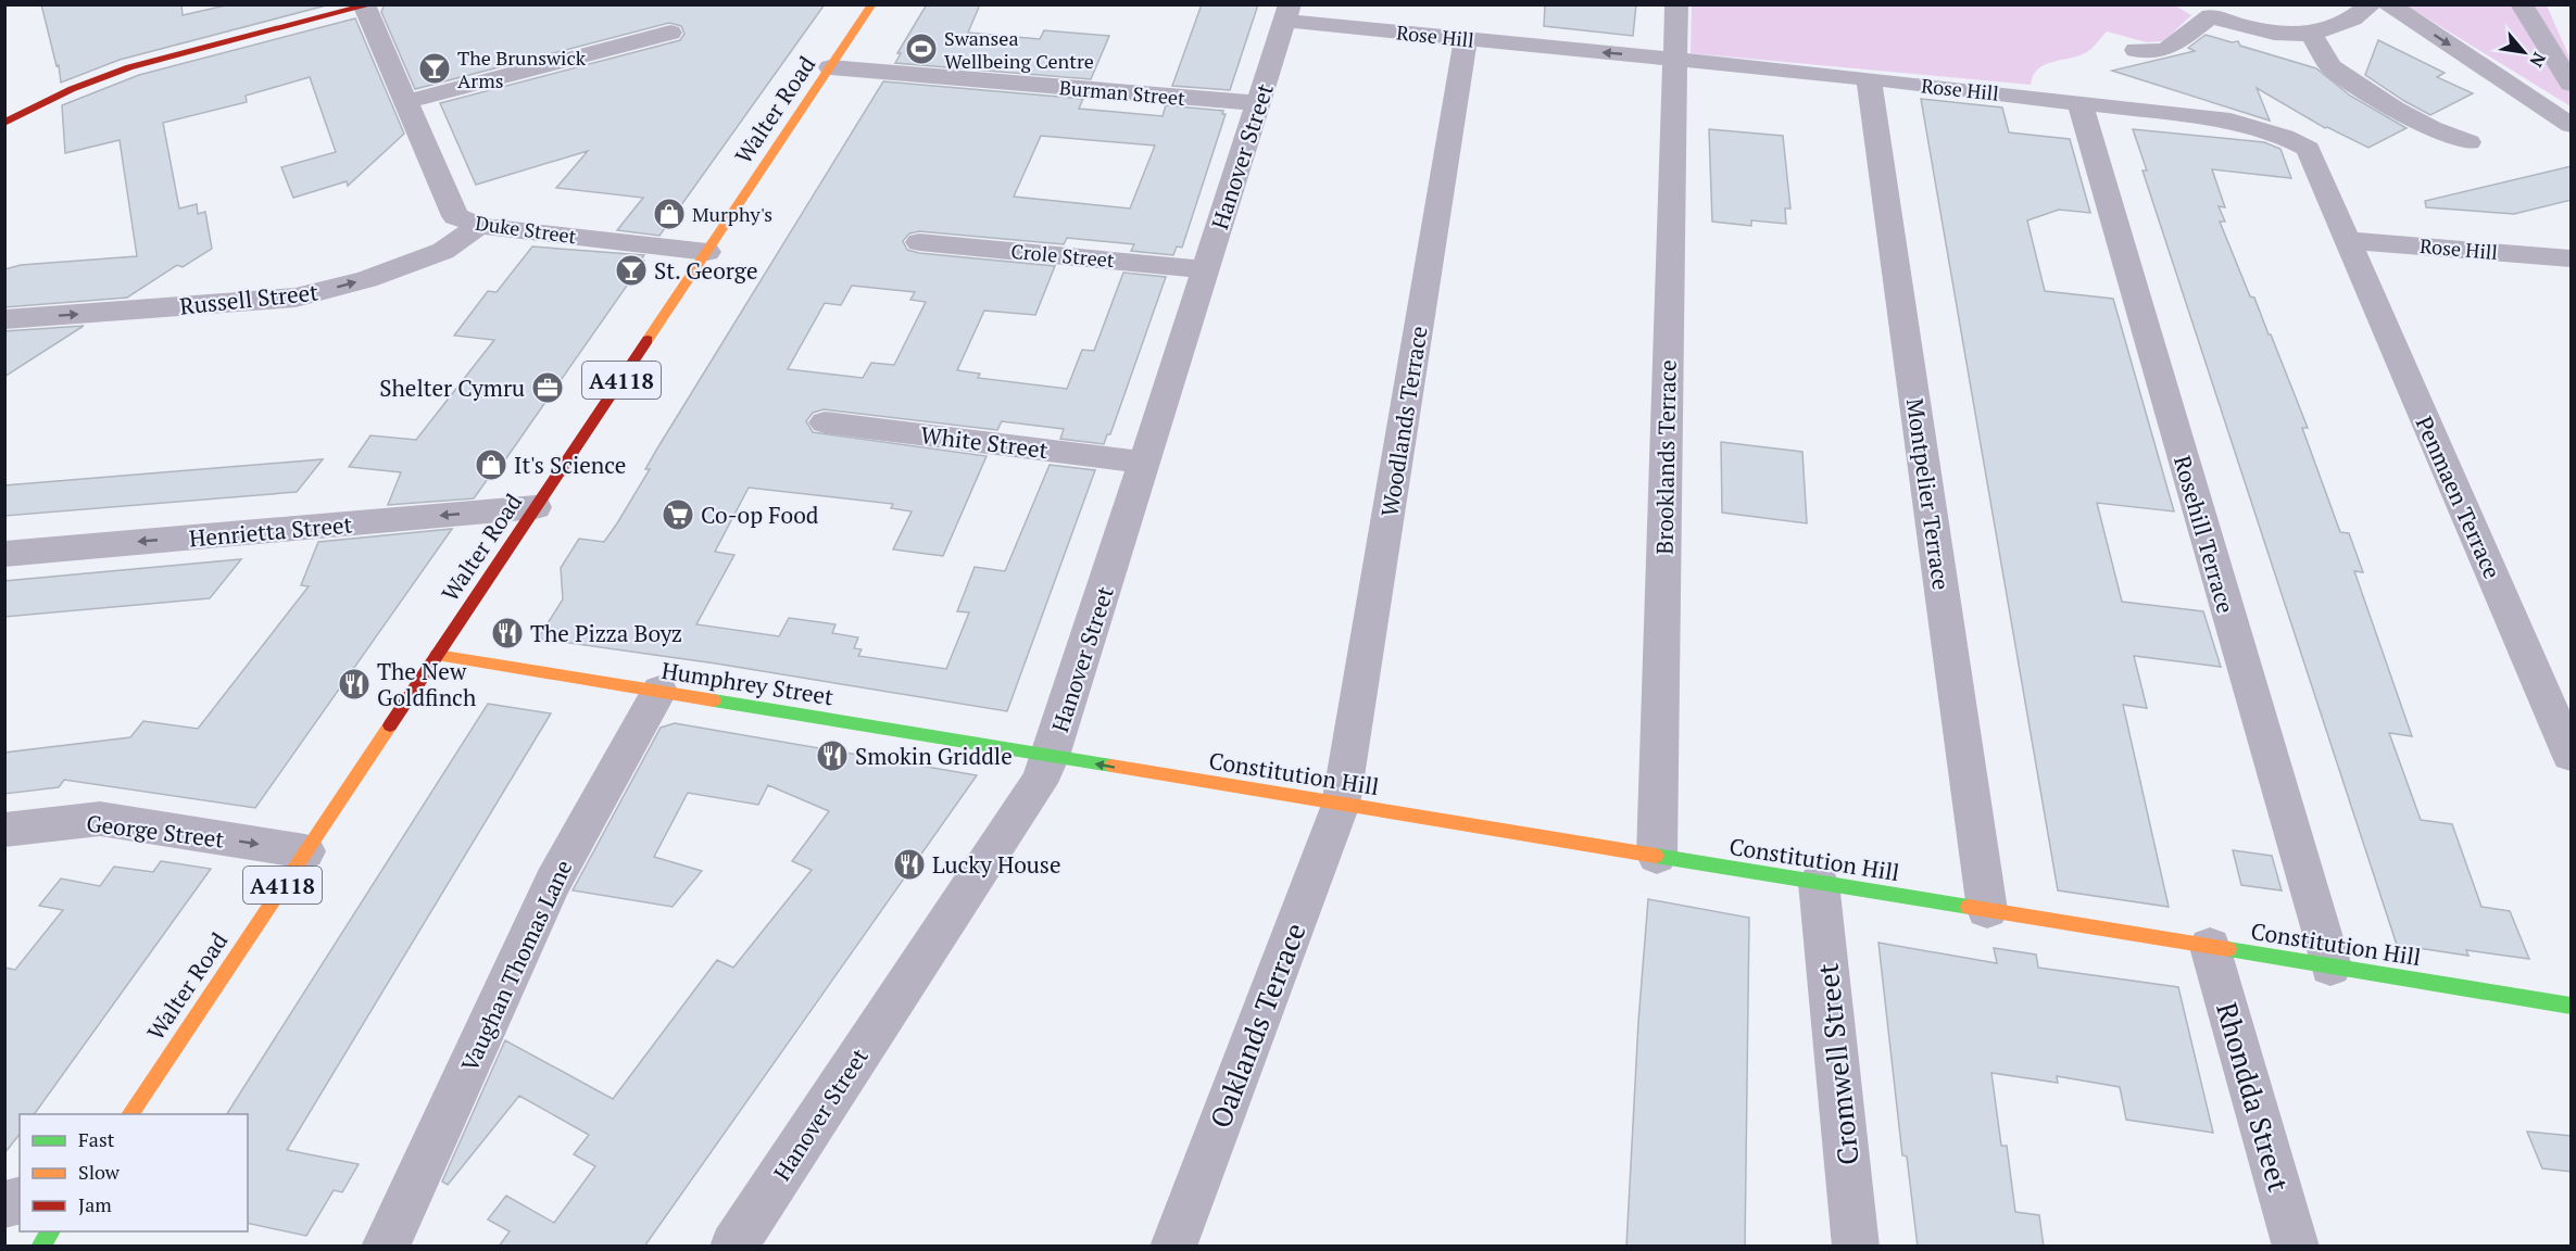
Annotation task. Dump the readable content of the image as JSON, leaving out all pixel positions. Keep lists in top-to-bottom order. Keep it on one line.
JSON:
{"streets":{"street":["Rose Hill","Burman Street","Walter Road","Hanover Street","Duke Street","Crole Street","Russell Street","A4118","Woodlands Terrace","White Street","Brooklands Terrace","Montpelier Terrace","Penmaen Terrace","Henrietta Street","Rosehill Terrace","Humphrey Street","Constitution Hill","George Street","Vaughan Thomas Lane","Oaklands Terrace","Cromwell Street","Rhondda Street"]},"crossings":[["Rose Hill","Hanover Street"],["Rose Hill","Woodlands Terrace"],["Rose Hill","Brooklands Terrace"],["Rose Hill","Montpelier Terrace"],["Rose Hill","Penmaen Terrace"],["Rose Hill","Rosehill Terrace"],["Burman Street","Walter Road"],["Burman Street","Hanover Street"],["Walter Road","Duke Street"],["Walter Road","Henrietta Street"],["Walter Road","Humphrey Street"],["Walter Road","George Street"],["Hanover Street","Crole Street"],["Hanover Street","White Street"],["Hanover Street","Humphrey Street"],["Hanover Street","Constitution Hill"],["Duke Street","Russell Street"],["Woodlands Terrace","Constitution Hill"],["Woodlands Terrace","Oaklands Terrace"],["Brooklands Terrace","Constitution Hill"],["Montpelier Terrace","Constitution Hill"],["Rosehill Terrace","Constitution Hill"],["Humphrey Street","Constitution Hill"],["Humphrey Street","Vaughan Thomas Lane"],["Constitution Hill","Oaklands Terrace"],["Constitution Hill","Cromwell Street"],["Constitution Hill","Rhondda Street"]],"one_way":["Henrietta Street","George Street"],"places":{"sports":["Swansea Wellbeing Centre"],"bar":["The Brunswick Arms","St. George"],"shop":["Murphy's","It's Science"],"office":["Shelter Cymru"],"supermarket":["Co-op Food"],"restaurant":["The Pizza Boyz","The New Goldfinch","Smokin Griddle","Lucky House"]},"legend":["Fast","Slow","Jam"],"north":"bottom right"}
